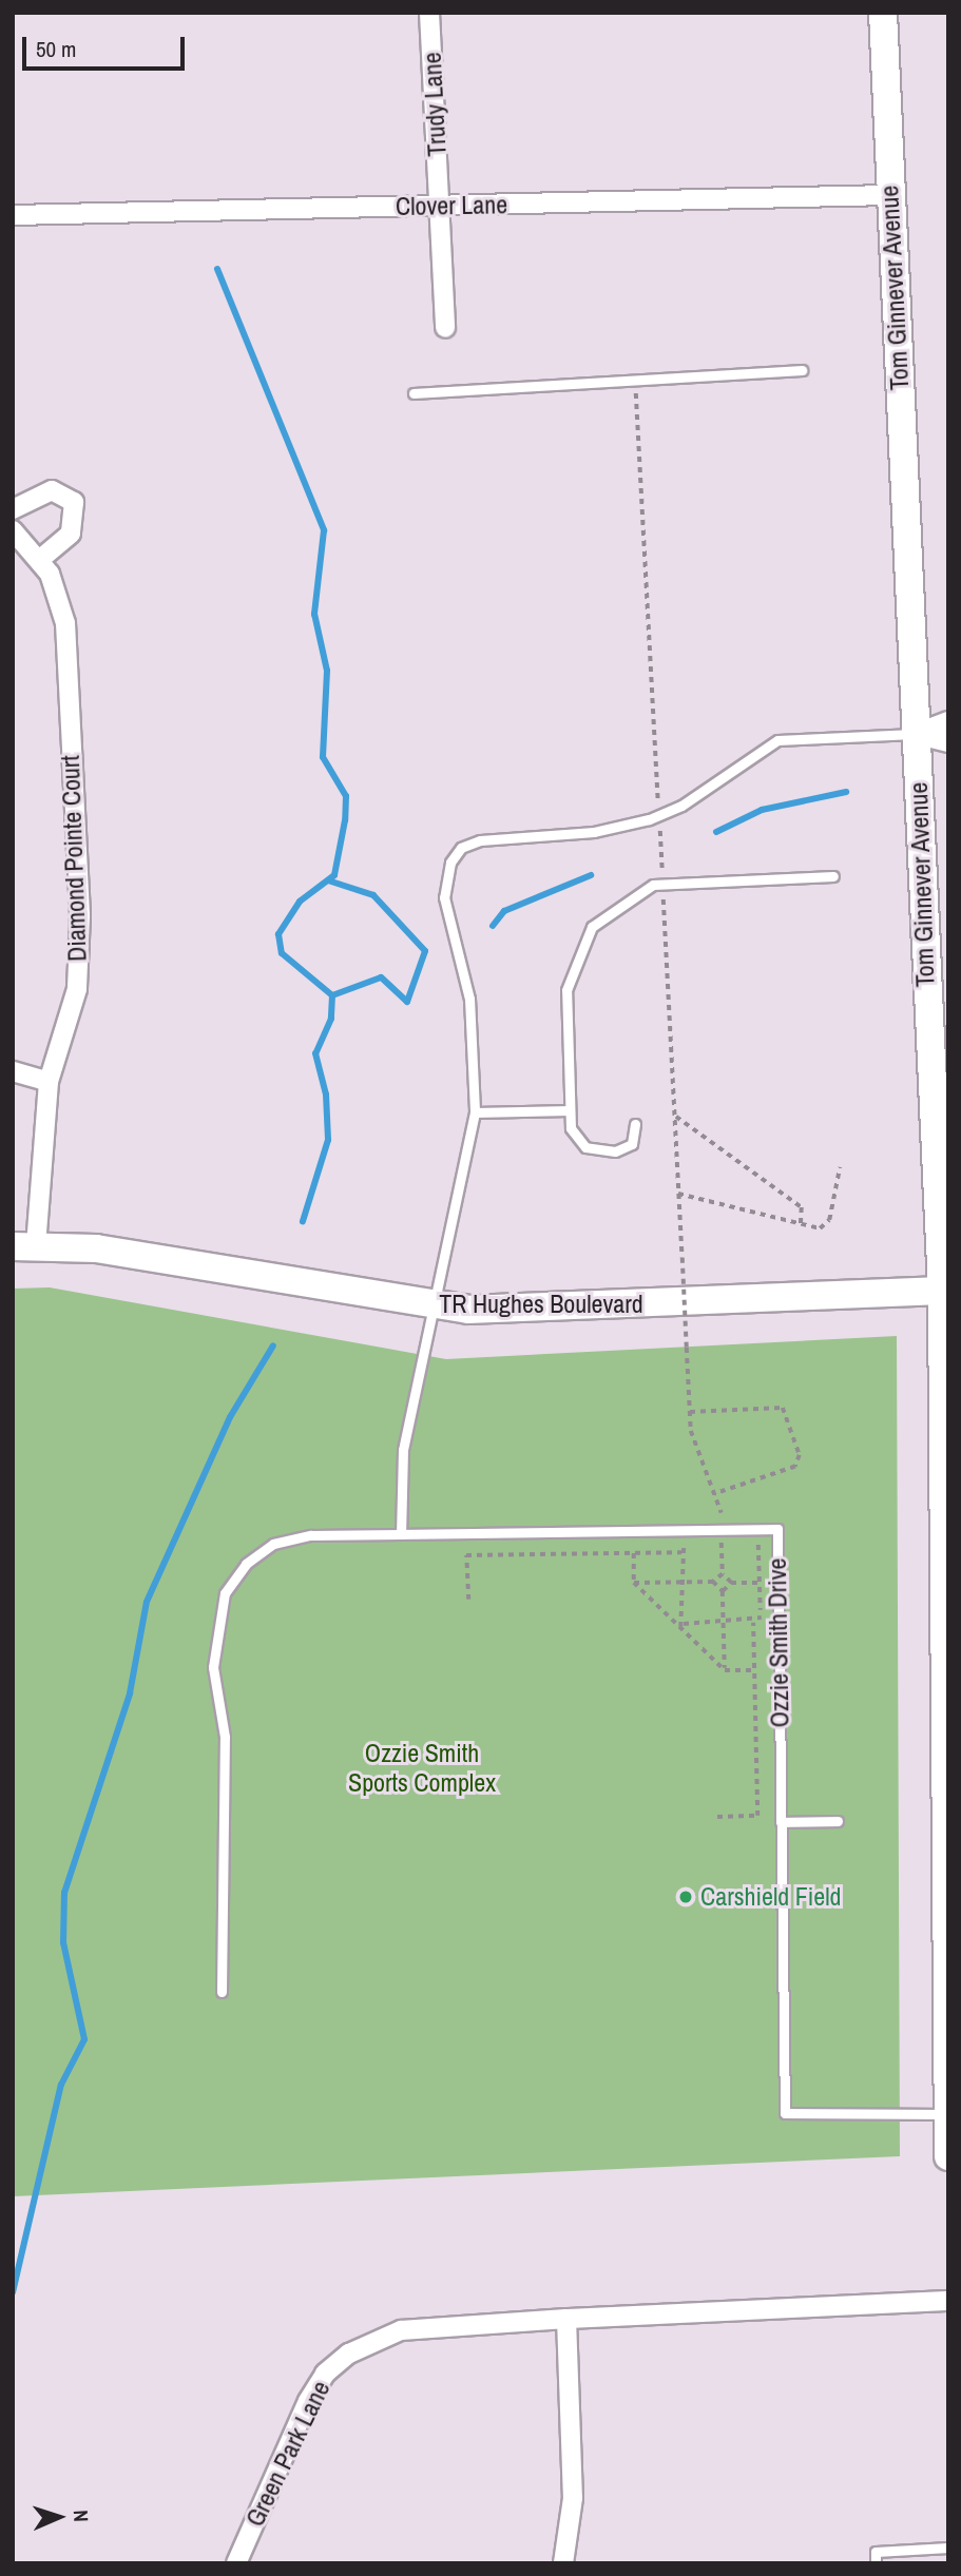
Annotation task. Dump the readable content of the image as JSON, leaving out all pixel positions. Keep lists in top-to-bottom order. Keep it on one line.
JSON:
{"streets":{"main road":["Tom Ginnever Avenue","TR Hughes Boulevard"],"street":["Trudy Lane","Clover Lane","Diamond Pointe Court","Green Park Lane"],"lane":["Ozzie Smith Drive"]},"crossings":[["Trudy Lane","Clover Lane"],["Clover Lane","Tom Ginnever Avenue"],["Tom Ginnever Avenue","TR Hughes Boulevard"],["Tom Ginnever Avenue","Ozzie Smith Drive"],["Diamond Pointe Court","TR Hughes Boulevard"]],"parks":["Ozzie Smith Sports Complex"],"places":["Carshield Field"],"scale_bar":"50 m","north":"right"}
